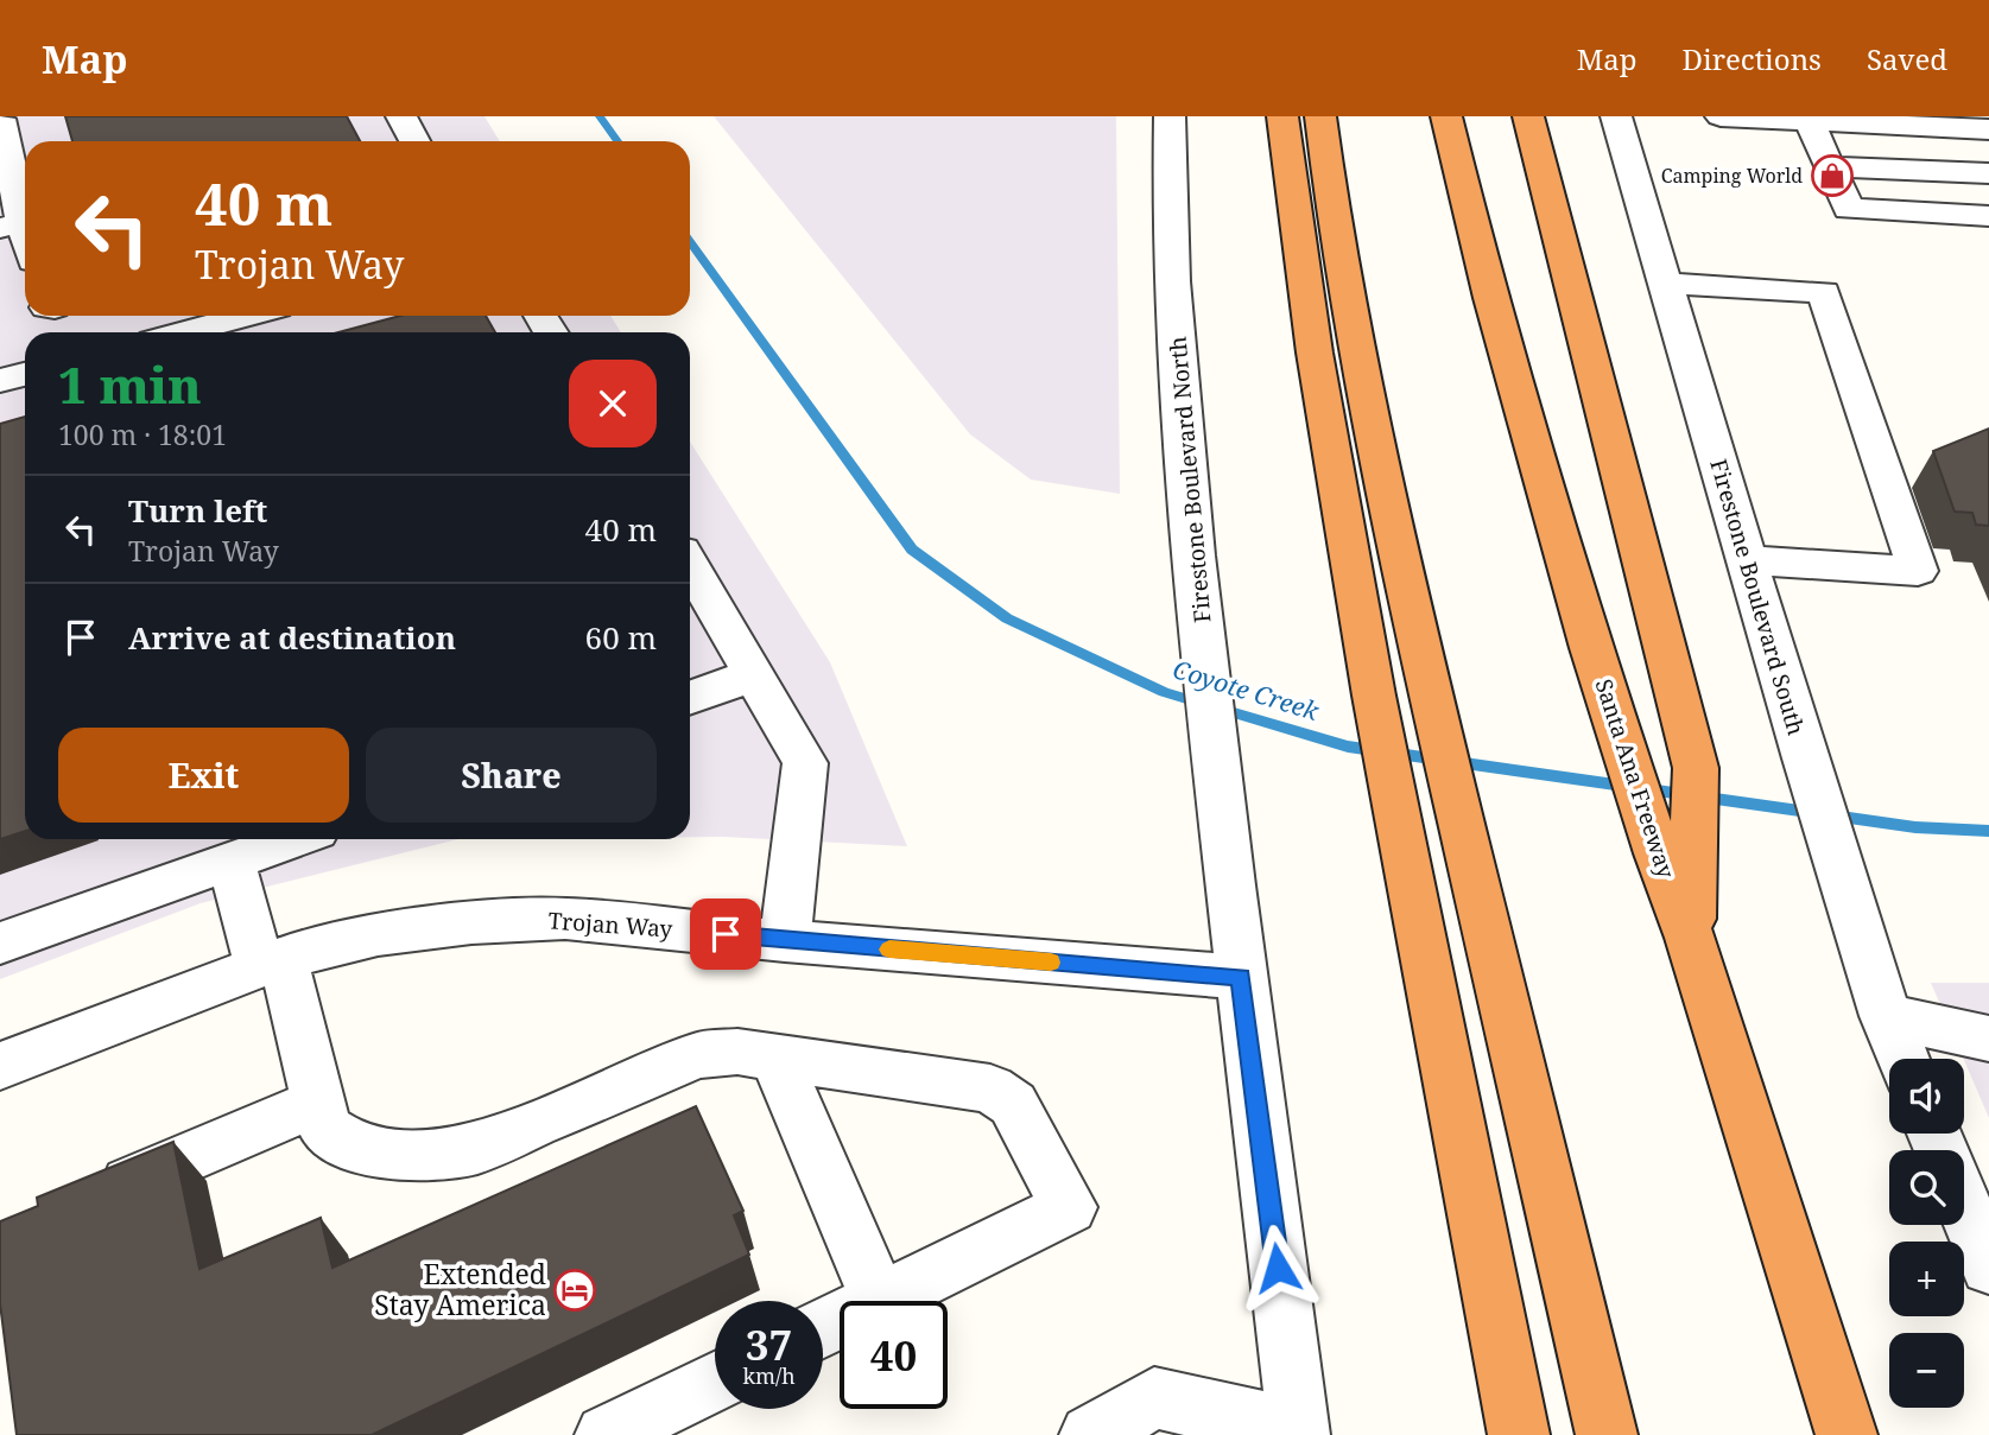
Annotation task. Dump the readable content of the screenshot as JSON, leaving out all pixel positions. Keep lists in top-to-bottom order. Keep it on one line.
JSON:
{"streets":{"highway":["Santa Ana Freeway"],"street":["Firestone Boulevard North","Firestone Boulevard South","Trojan Way"]},"crossings":[["Firestone Boulevard North","Trojan Way"]],"water":["Coyote Creek"],"places":{"shop":["Camping World"],"hotel":["Extended Stay America"]},"page":{"header":"Map","nav":["Map","Directions","Saved"],"turn":["40 m","Trojan Way"],"heading":["1 min","100 m · 18:01"],"list":[{"name":"Turn left","note":"Trojan Way","value":"40 m"},{"name":"Arrive at destination","value":"60 m"}],"buttons":["Exit","Share"],"map_buttons":["+","−"],"speed":"37 km/h","limit":"40"}}
